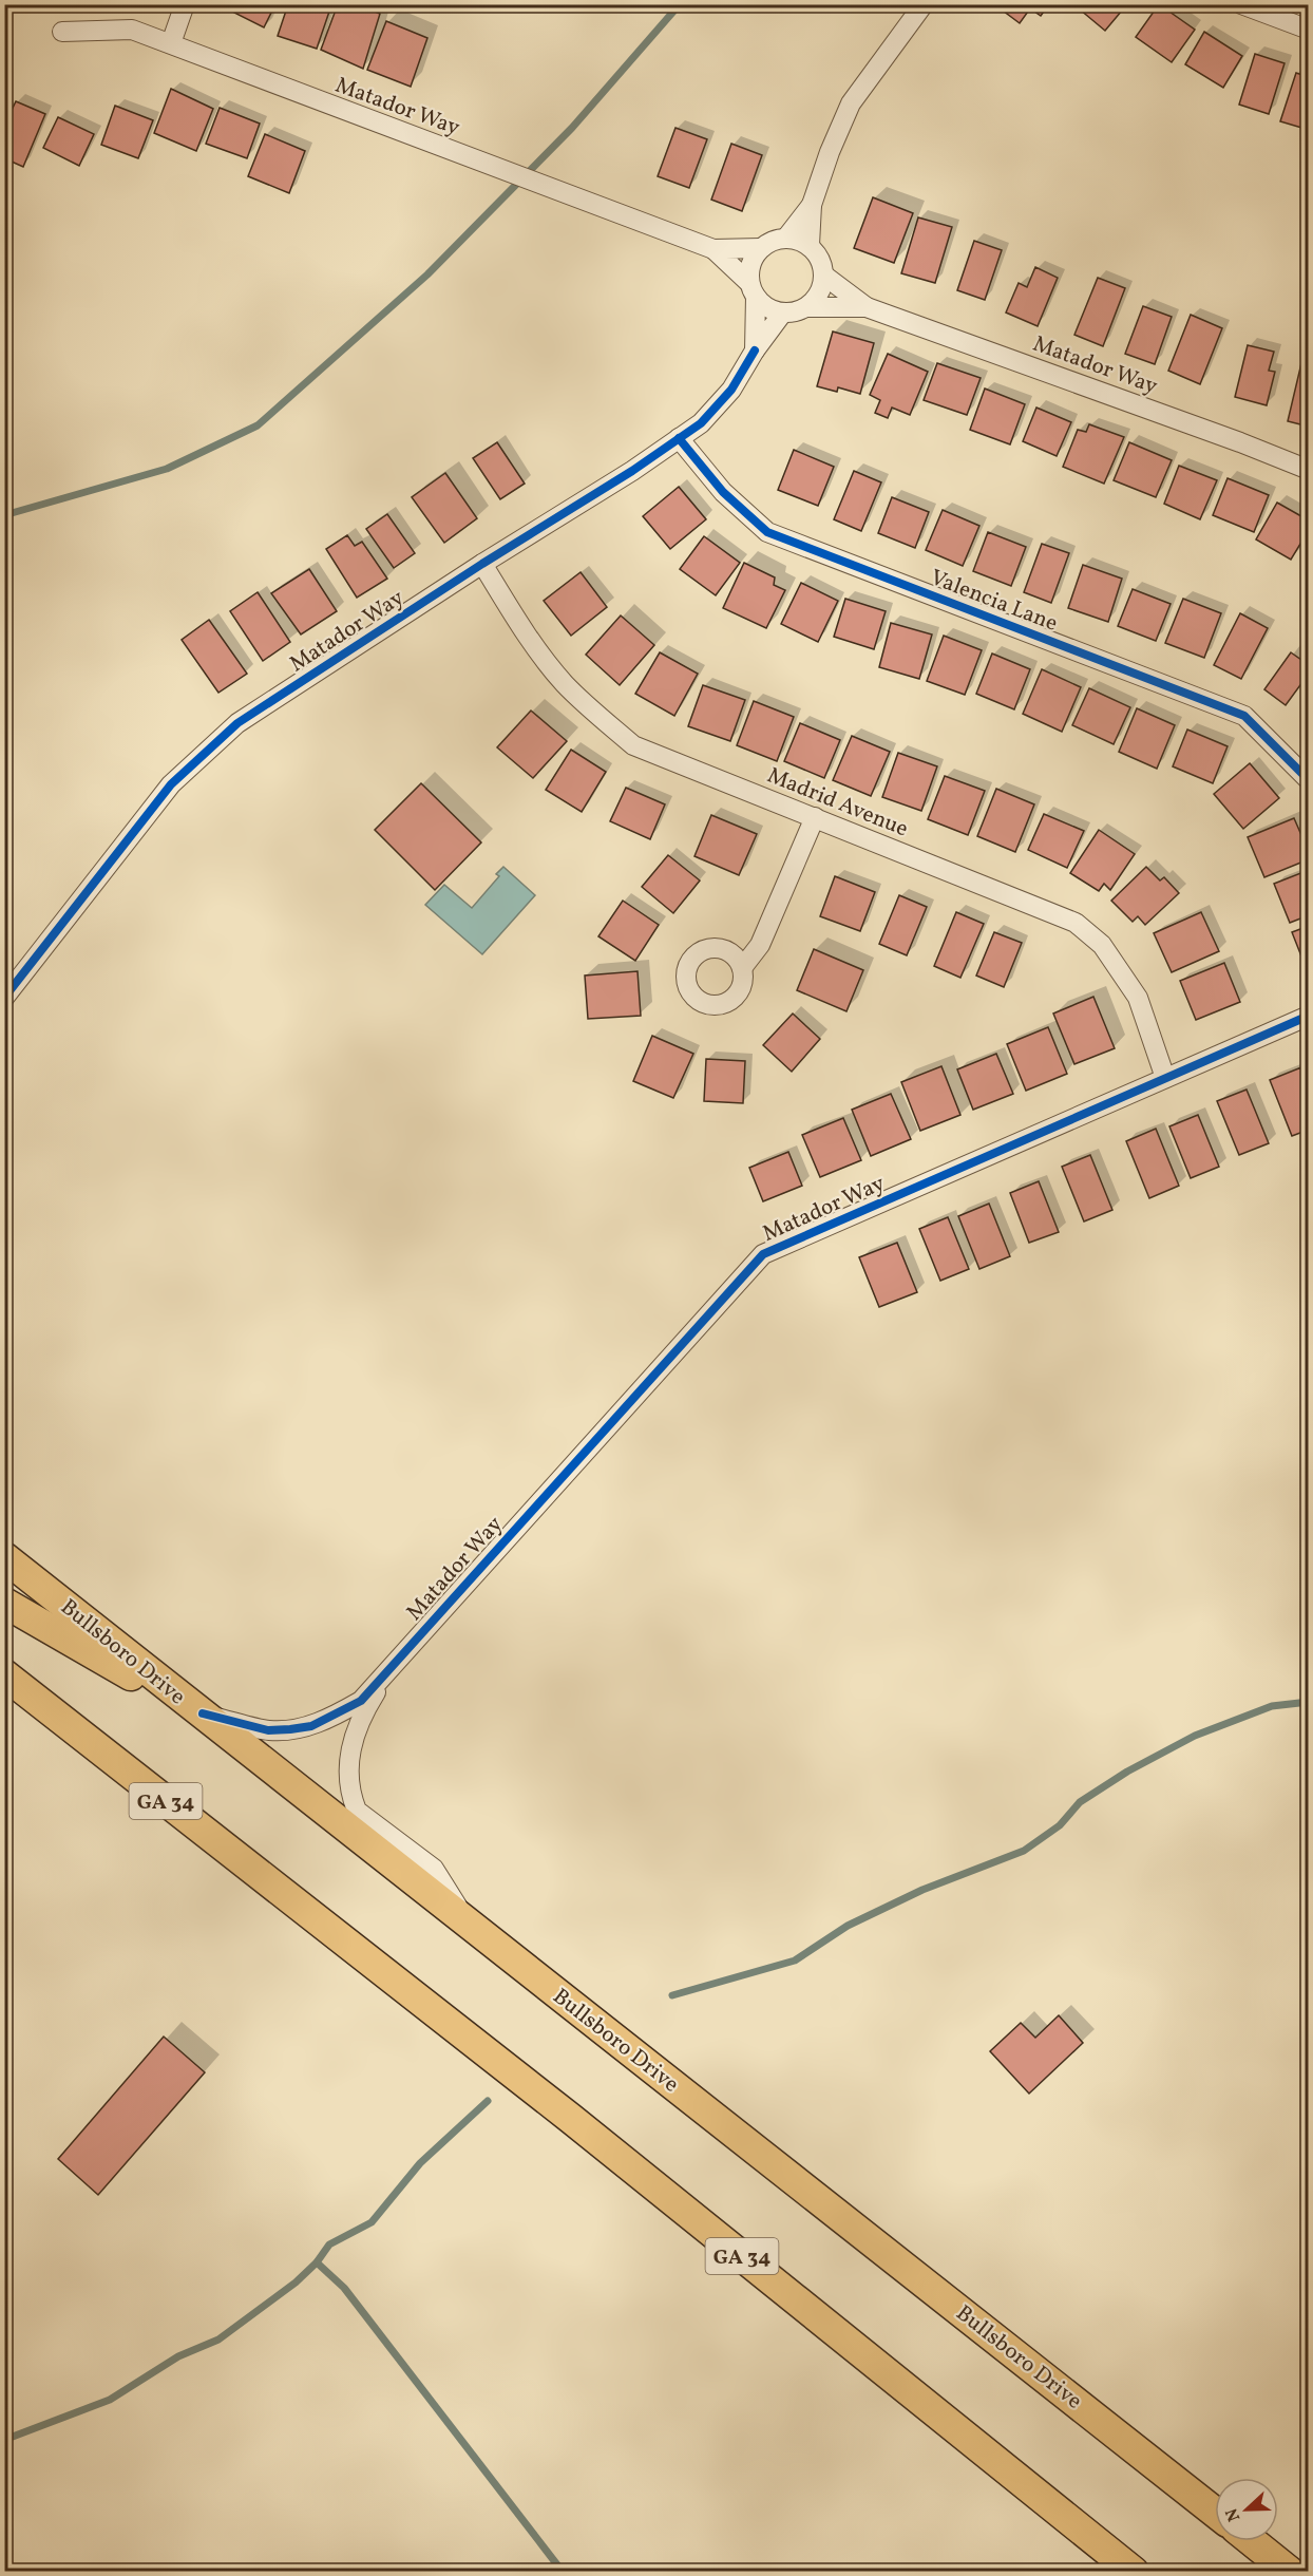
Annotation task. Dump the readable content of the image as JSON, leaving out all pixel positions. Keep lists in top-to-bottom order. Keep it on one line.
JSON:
{"streets":{"main road":["Bullsboro Drive","GA 34"],"street":["Matador Way","Valencia Lane","Madrid Avenue"]},"crossings":[["Matador Way","Valencia Lane"],["Matador Way","Madrid Avenue"],["Matador Way","Bullsboro Drive"]],"north":"left"}
